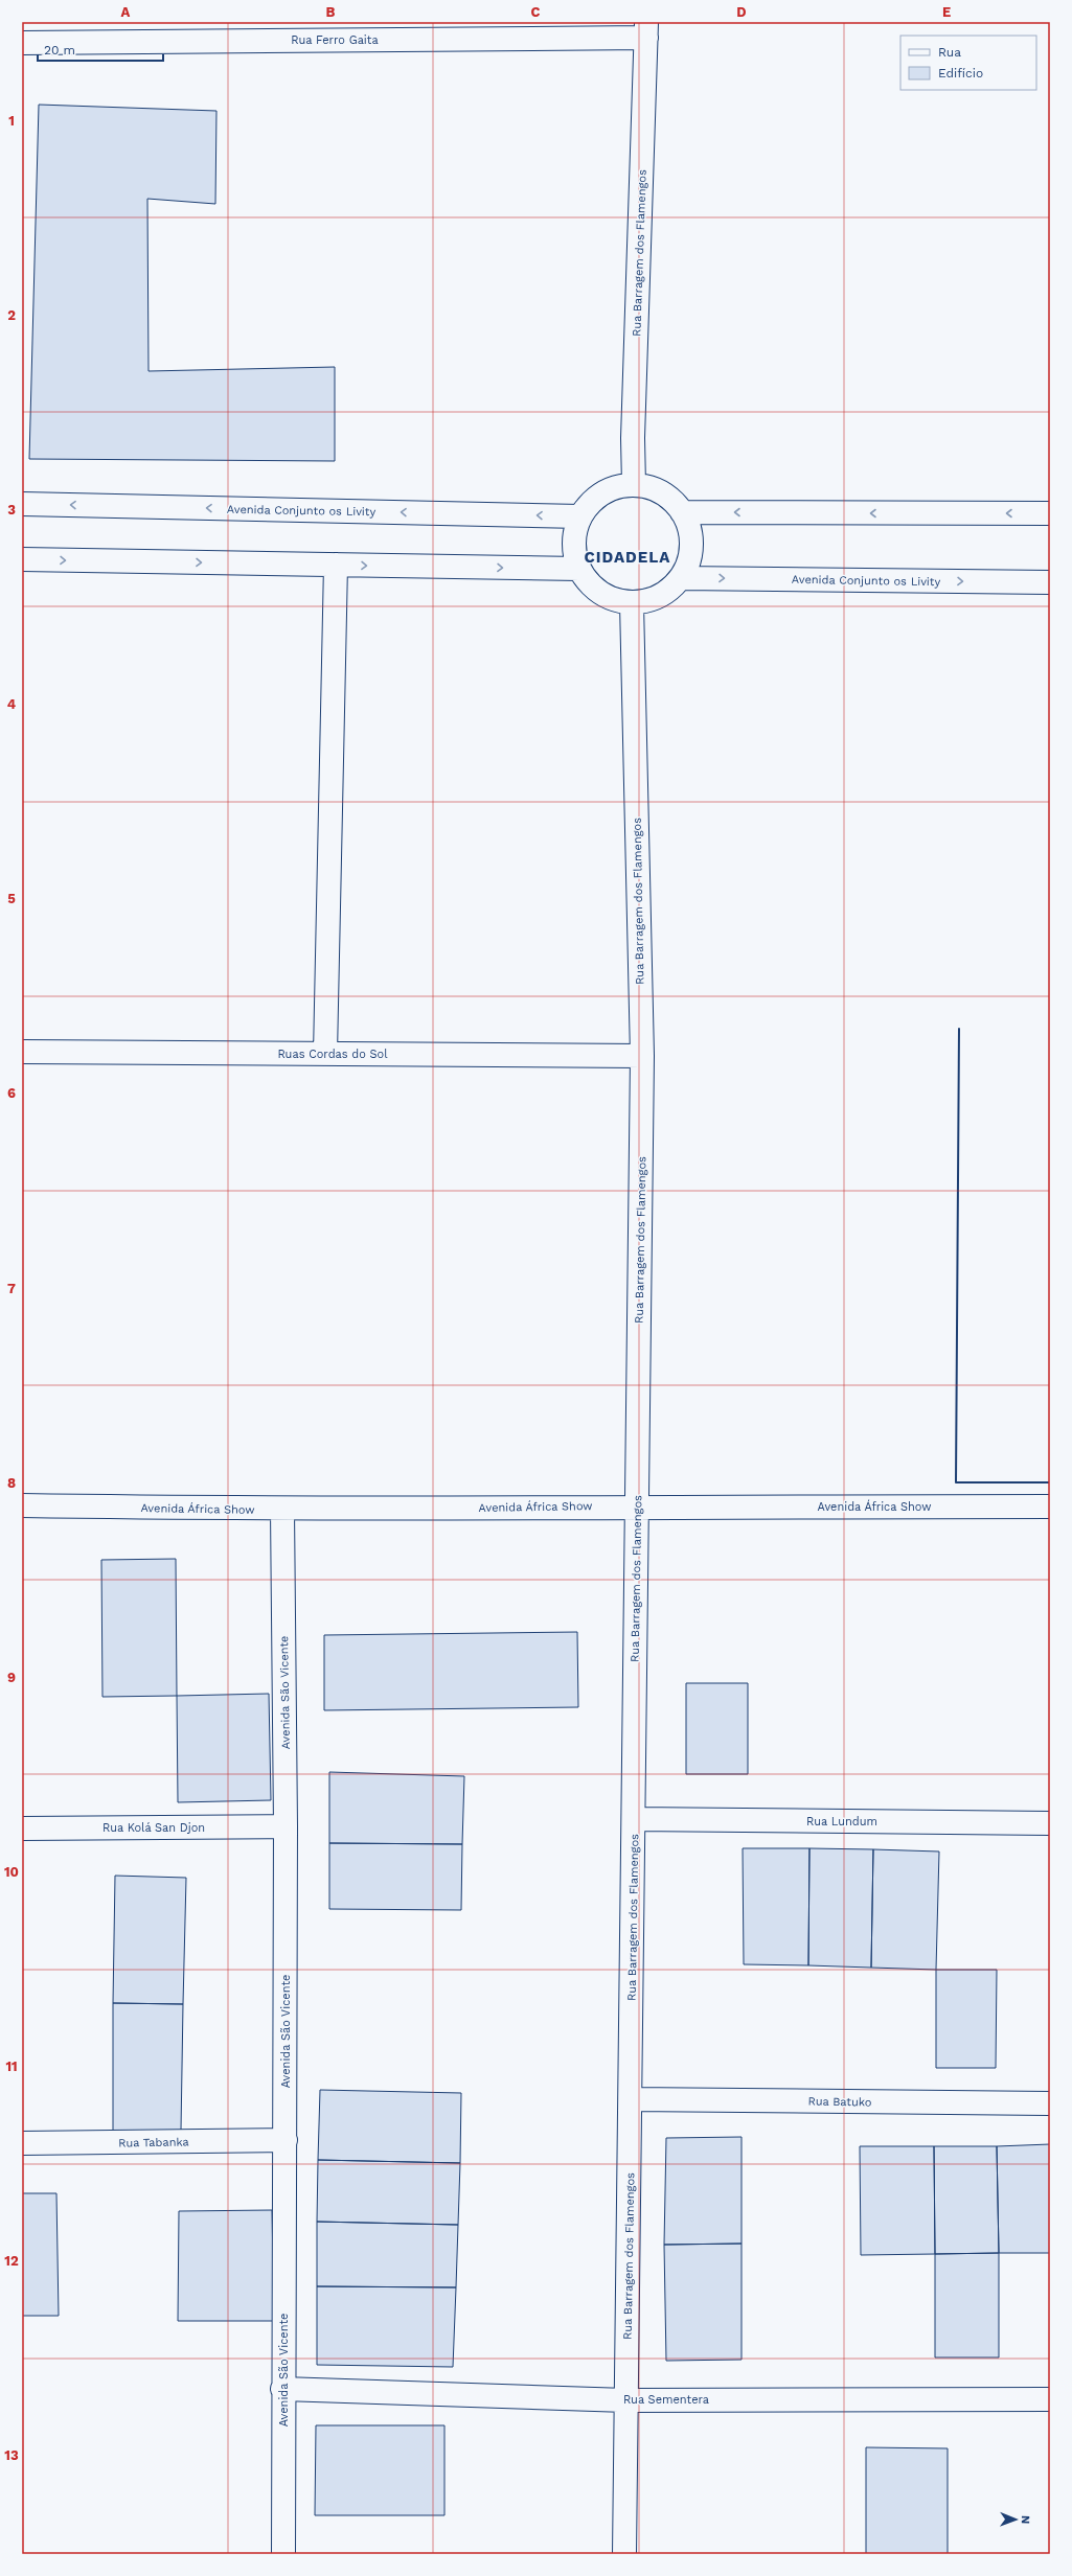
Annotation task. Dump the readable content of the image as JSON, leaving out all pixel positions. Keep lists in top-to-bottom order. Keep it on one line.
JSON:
{"streets":{"street":["Rua Ferro Gaita","Rua Barragem dos Flamengos","Avenida Conjunto os Livity","Ruas Cordas do Sol","Avenida África Show","Avenida São Vicente","Rua Lundum","Rua Kolá San Djon","Rua Batuko","Rua Tabanka","Rua Sementera"]},"crossings":[["Rua Ferro Gaita","Rua Barragem dos Flamengos"],["Rua Barragem dos Flamengos","Avenida Conjunto os Livity"],["Rua Barragem dos Flamengos","Ruas Cordas do Sol"],["Rua Barragem dos Flamengos","Avenida África Show"],["Rua Barragem dos Flamengos","Rua Lundum"],["Rua Barragem dos Flamengos","Rua Batuko"],["Rua Barragem dos Flamengos","Rua Sementera"],["Avenida África Show","Avenida São Vicente"],["Avenida São Vicente","Rua Kolá San Djon"],["Avenida São Vicente","Rua Tabanka"],["Avenida São Vicente","Rua Sementera"]],"districts":["CIDADELA"],"legend":["Rua","Edifício"],"scale_bar":"20 m","north":"right","grid":{"columns":["A","B","C","D","E"],"rows":["1","2","3","4","5","6","7","8","9","10","11","12","13"]}}
